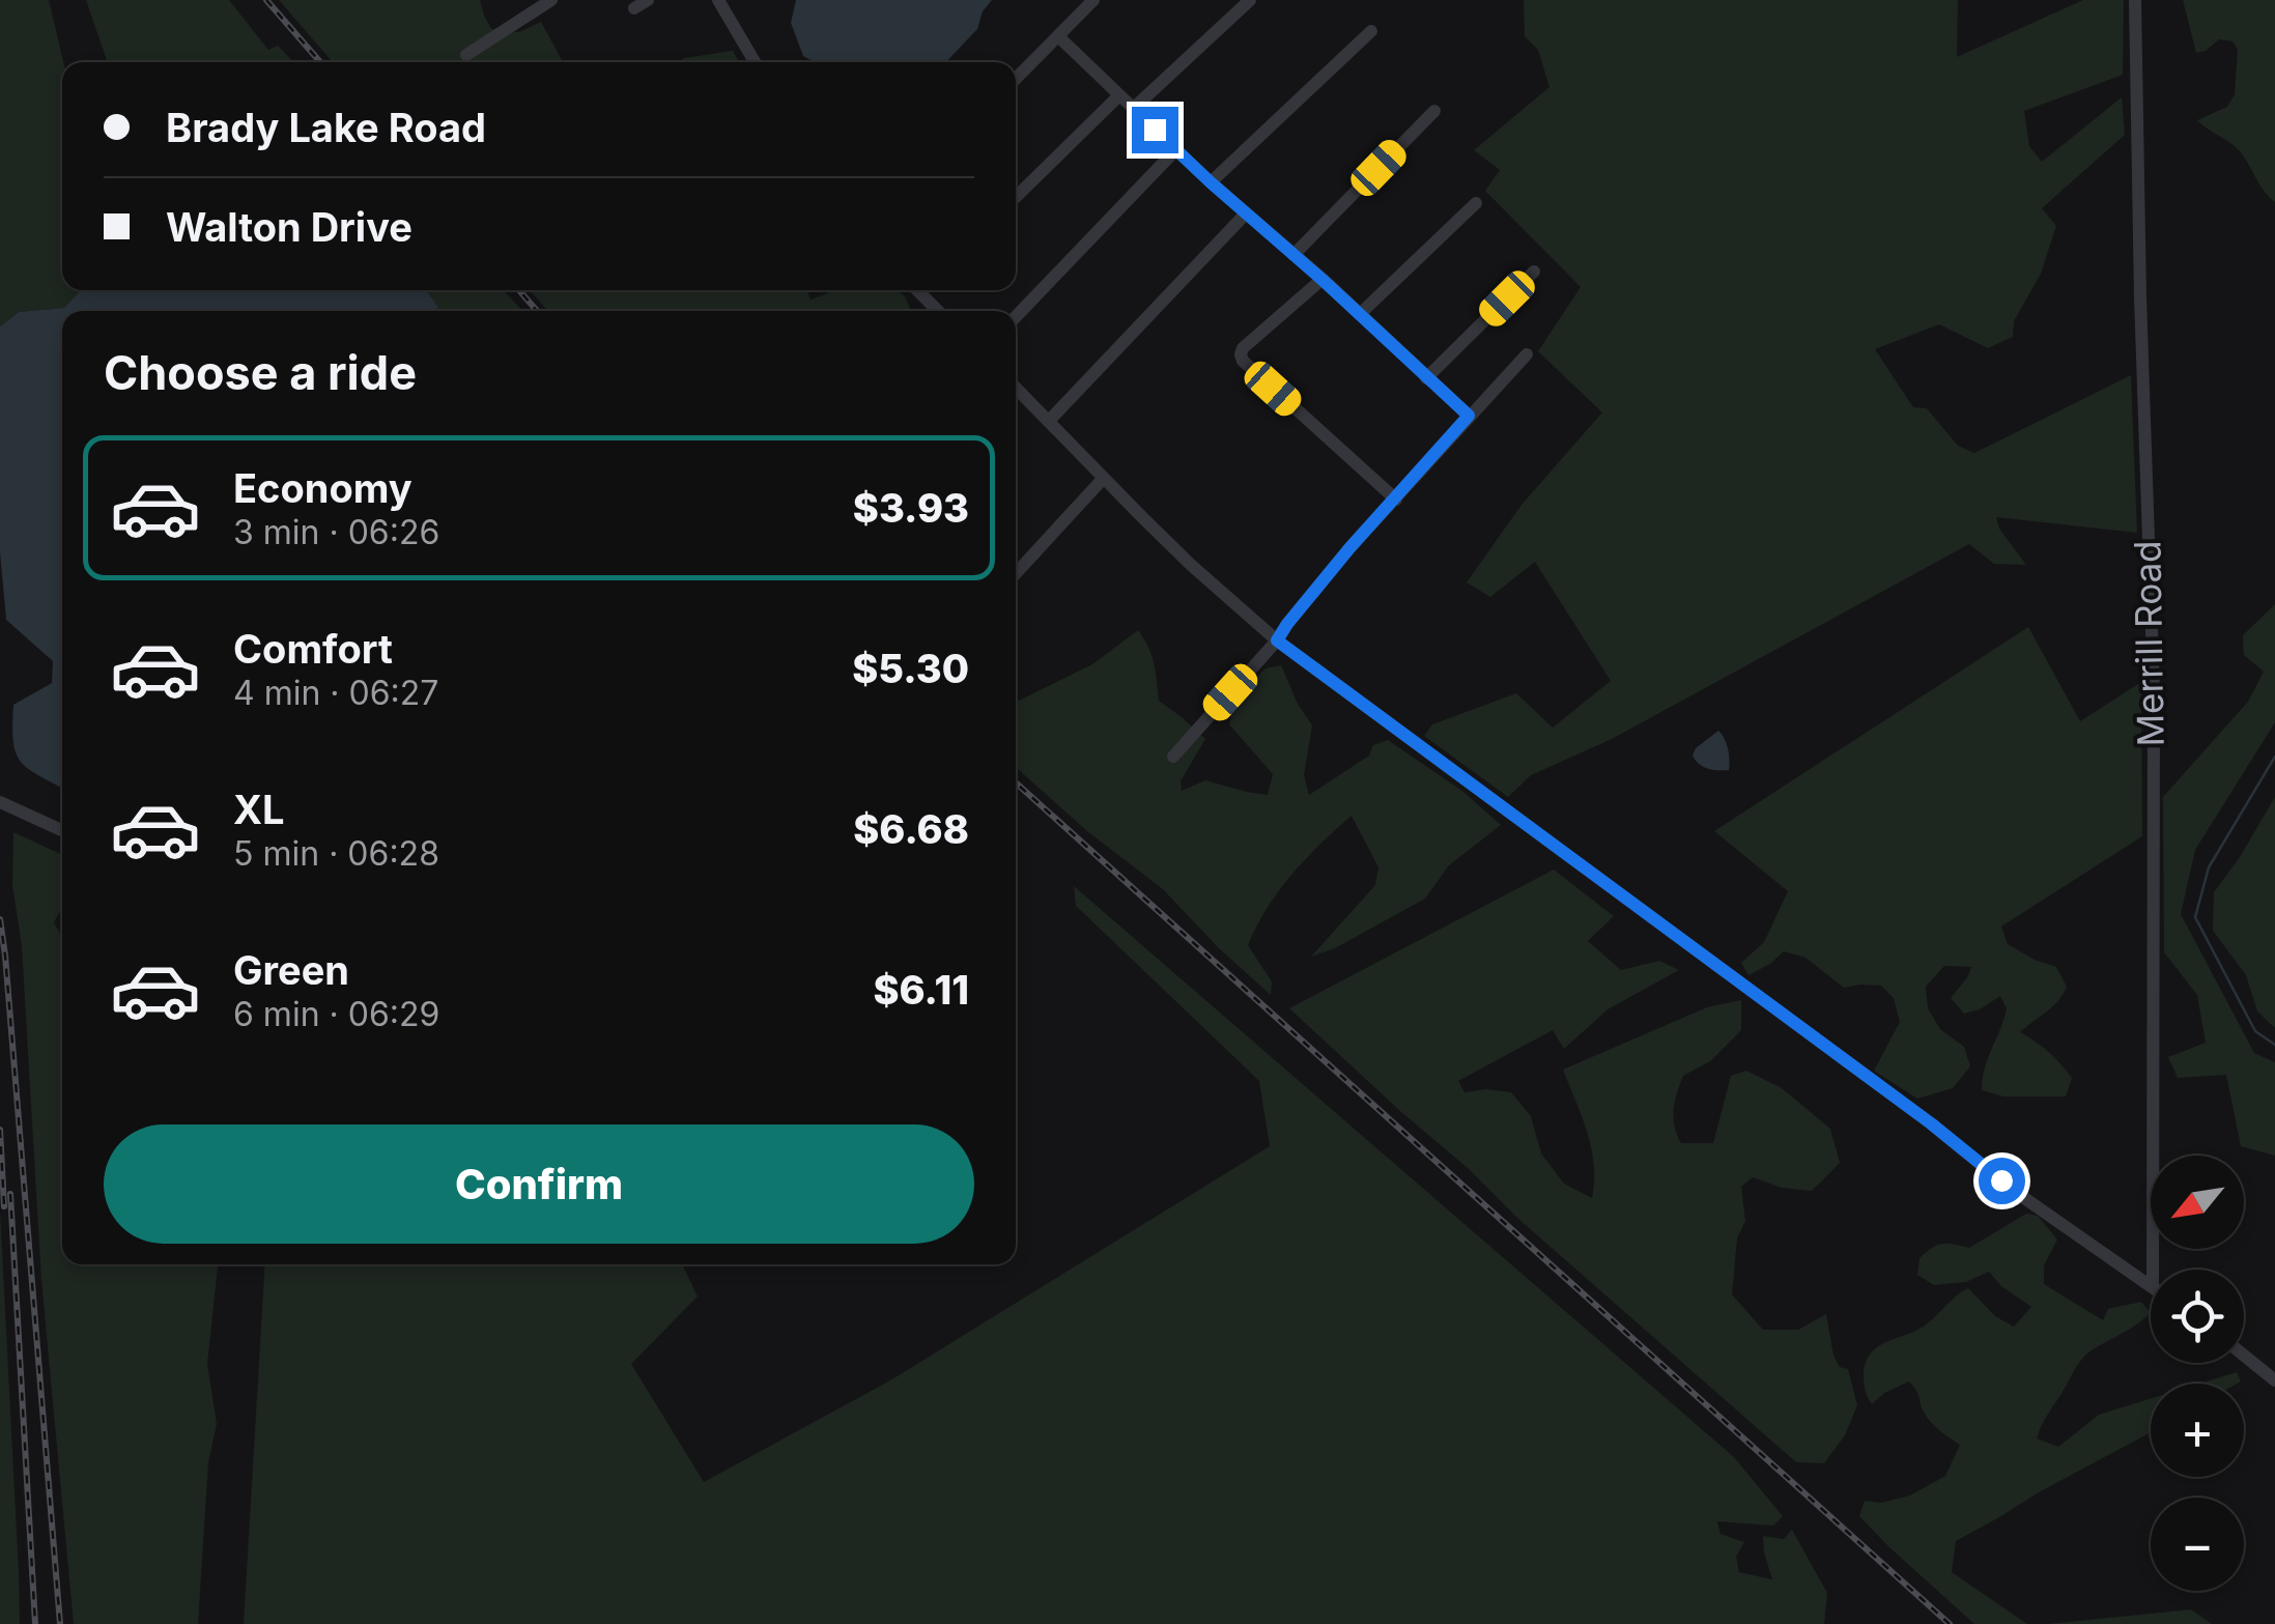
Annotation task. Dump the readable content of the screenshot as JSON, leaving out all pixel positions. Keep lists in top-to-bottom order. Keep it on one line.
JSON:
{"streets":{"street":["Merrill Road"]},"north":"bottom left","page":{"banner":["Brady Lake Road","Walton Drive"],"heading":"Choose a ride","list":[{"name":"Economy","note":"3 min · 06:26","value":"$3.93"},{"name":"Comfort","note":"4 min · 06:27","value":"$5.30"},{"name":"XL","note":"5 min · 06:28","value":"$6.68"},{"name":"Green","note":"6 min · 06:29","value":"$6.11"}],"buttons":"Confirm","map_buttons":["+","−"]}}
